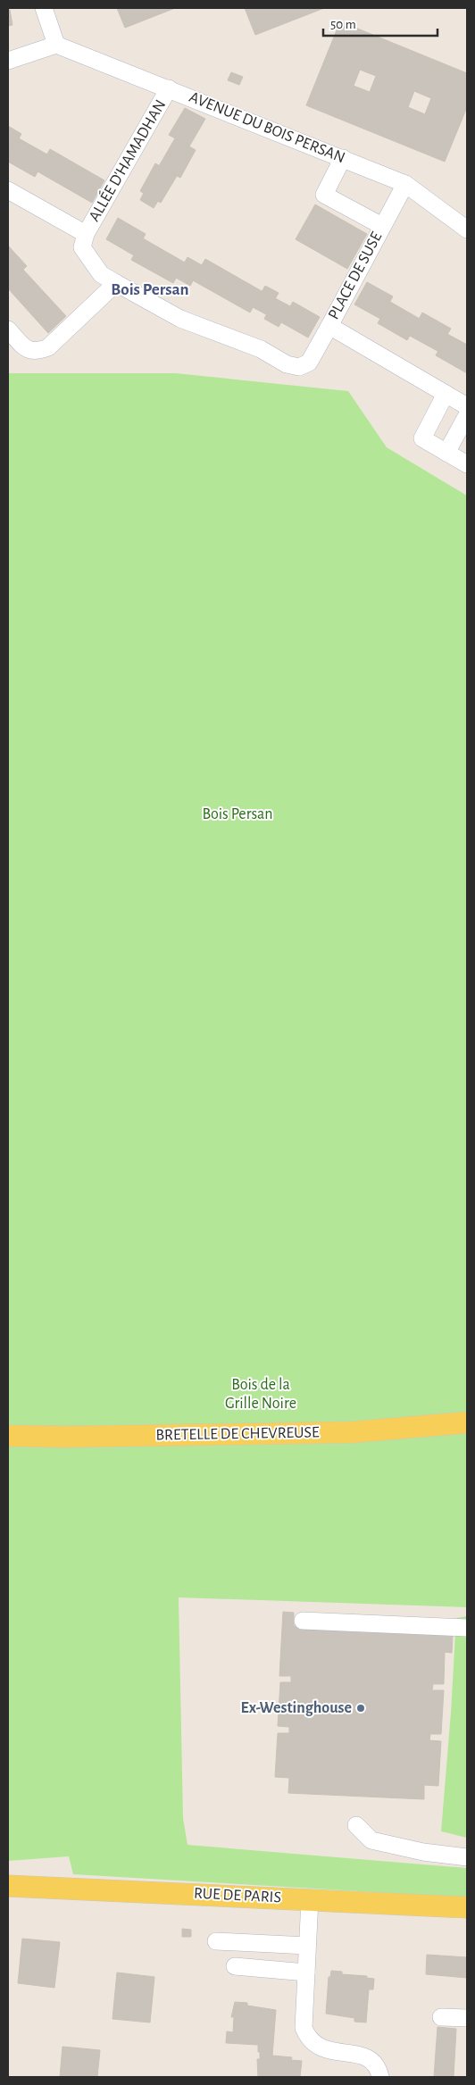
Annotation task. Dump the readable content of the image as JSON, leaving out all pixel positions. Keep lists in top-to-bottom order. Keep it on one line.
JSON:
{"streets":{"main road":["BRETELLE DE CHEVREUSE","RUE DE PARIS"],"street":["AVENUE DU BOIS PERSAN","ALLÉE D'HAMADHAN","PLACE DE SUSE"]},"crossings":[["AVENUE DU BOIS PERSAN","ALLÉE D'HAMADHAN"],["AVENUE DU BOIS PERSAN","PLACE DE SUSE"],["ALLÉE D'HAMADHAN","PLACE DE SUSE"]],"districts":["Bois Persan"],"parks":["Bois Persan","Bois de la Grille Noire"],"places":["Ex-Westinghouse"],"scale_bar":"50 m"}
